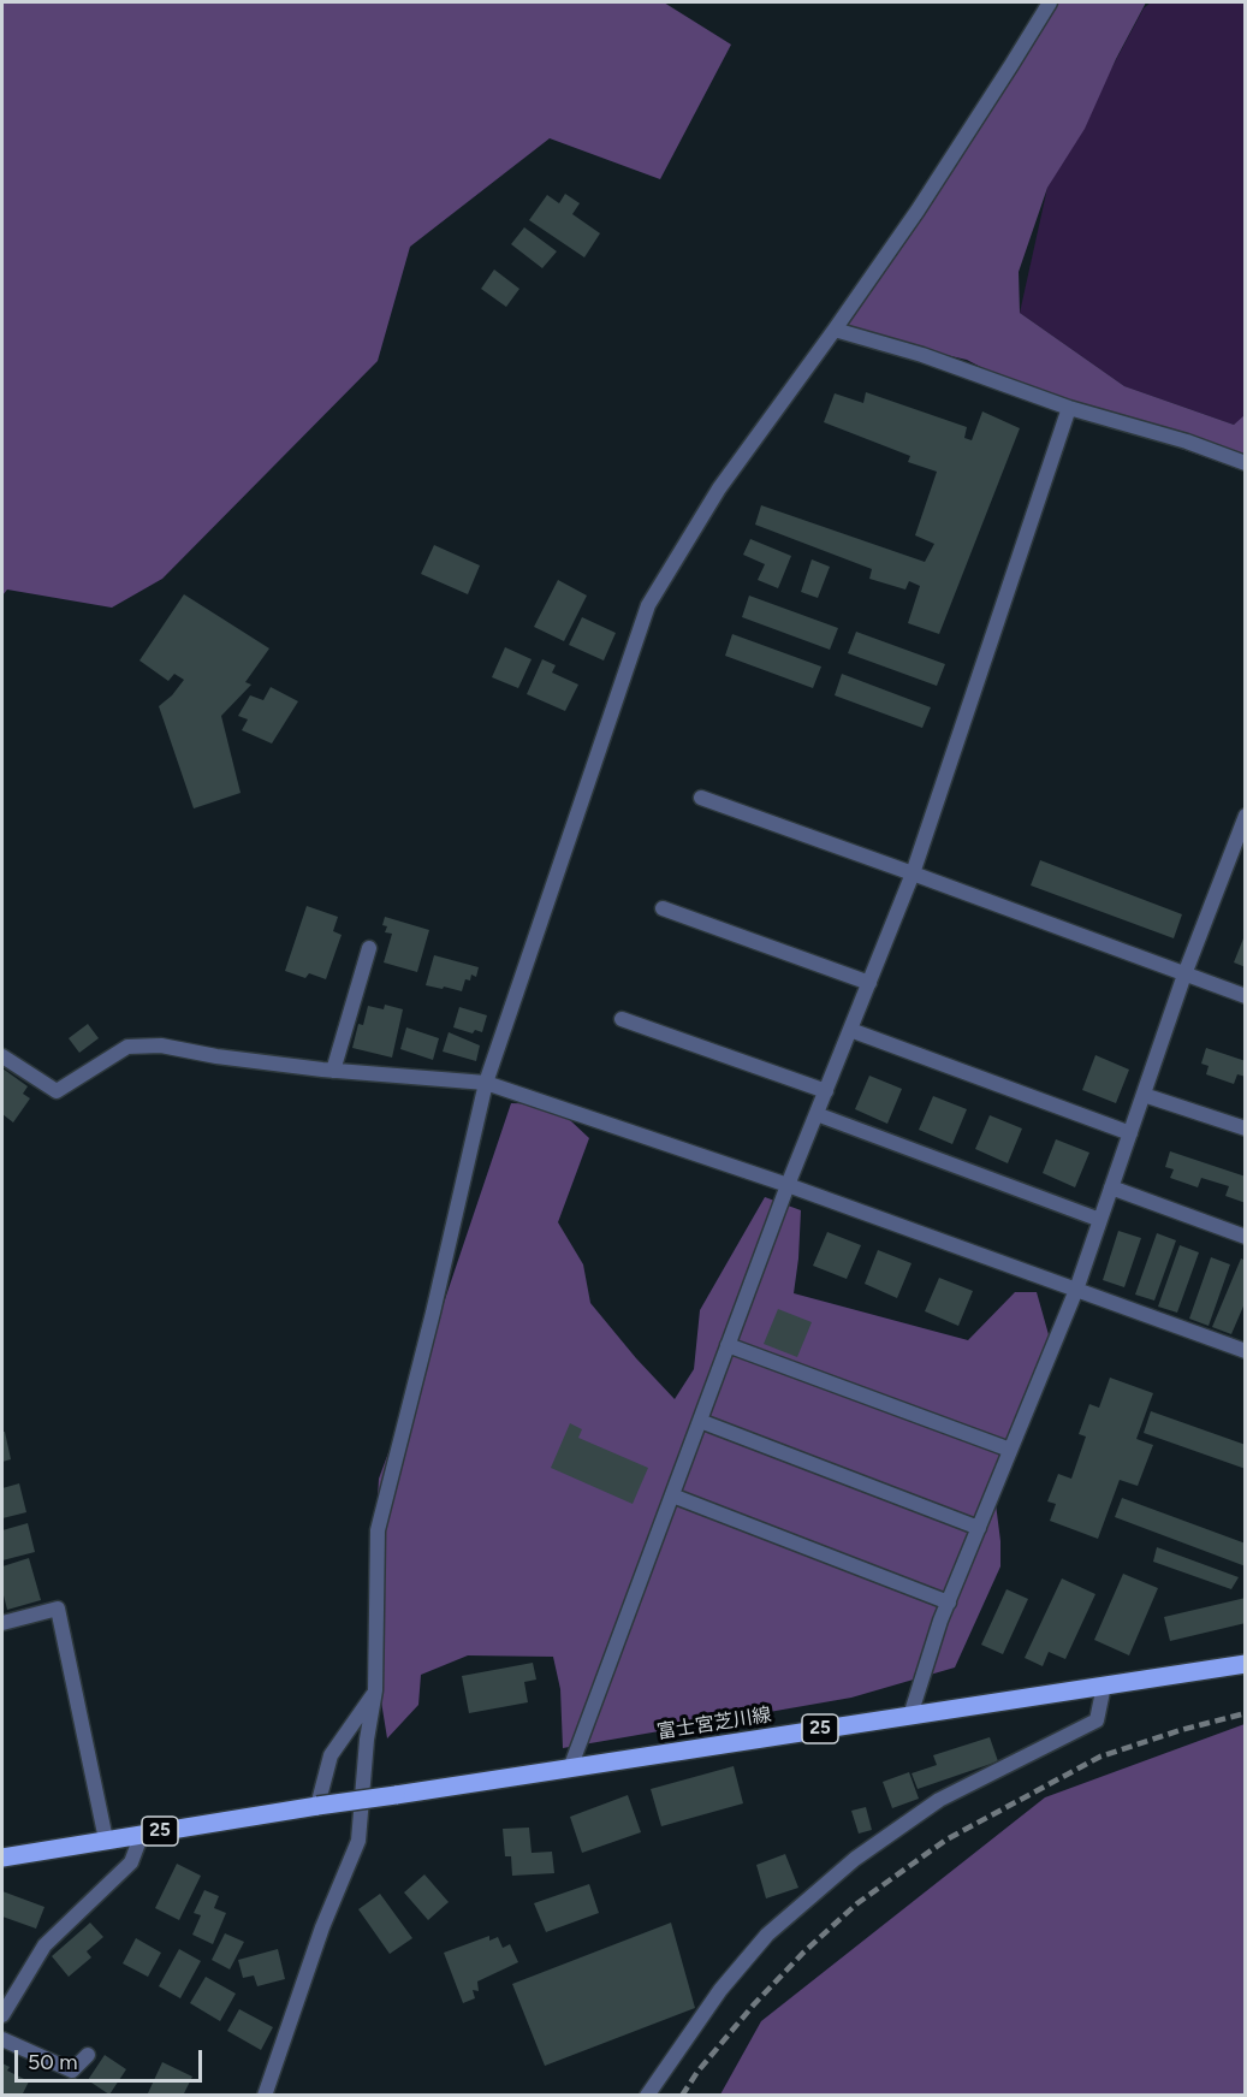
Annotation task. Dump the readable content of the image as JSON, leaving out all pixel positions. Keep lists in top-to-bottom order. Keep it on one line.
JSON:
{"streets":{"main road":["富士宮芝川線","25"]},"crossings":[["富士宮芝川線","25"]],"scale_bar":"50 m"}
